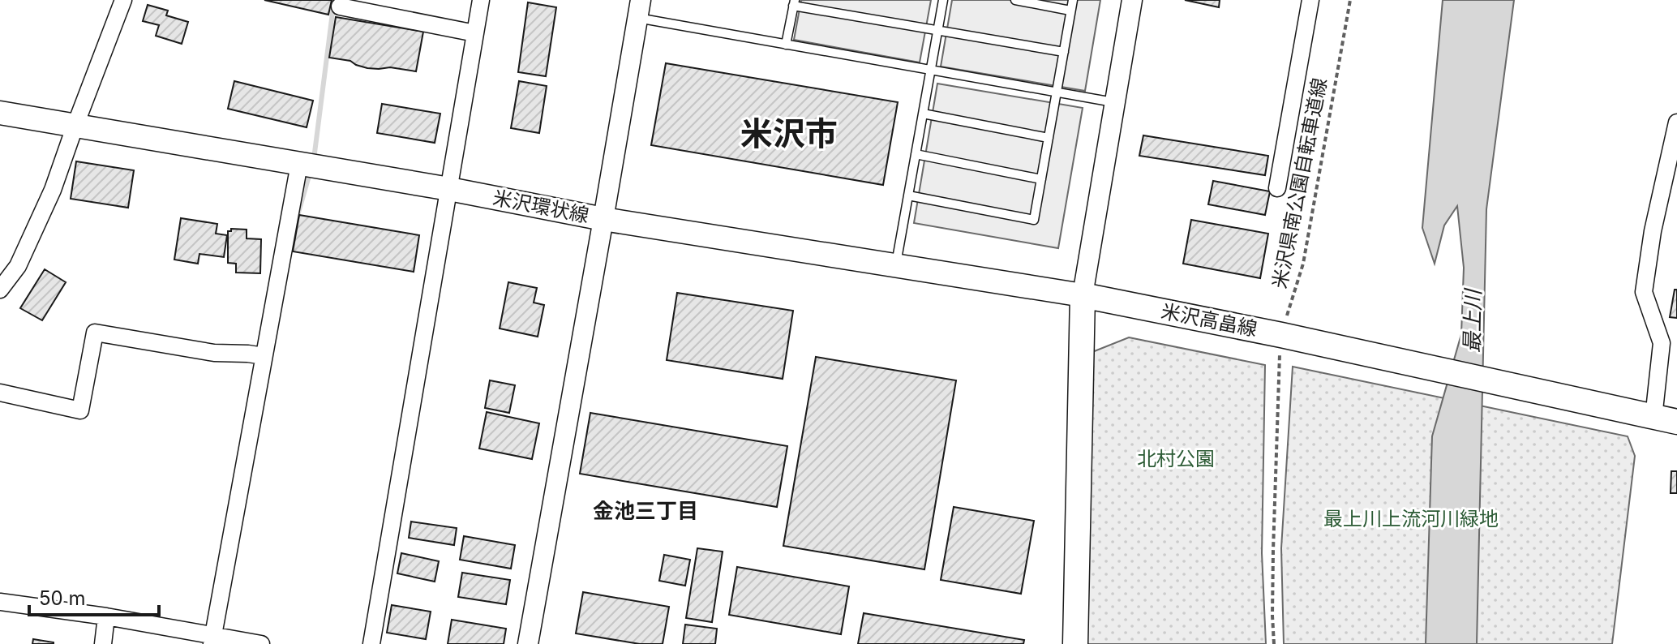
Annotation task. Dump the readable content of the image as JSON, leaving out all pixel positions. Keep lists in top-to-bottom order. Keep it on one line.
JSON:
{"streets":{"main road":["米沢環状線","米沢高畠線"],"path":["米沢県南公園自転車道線"]},"crossings":[["米沢県南公園自転車道線","米沢高畠線"],["米沢環状線","米沢高畠線"]],"districts":["米沢市","金池三丁目"],"water":["最上川"],"parks":["北村公園","最上川上流河川緑地"],"scale_bar":"50 m"}
